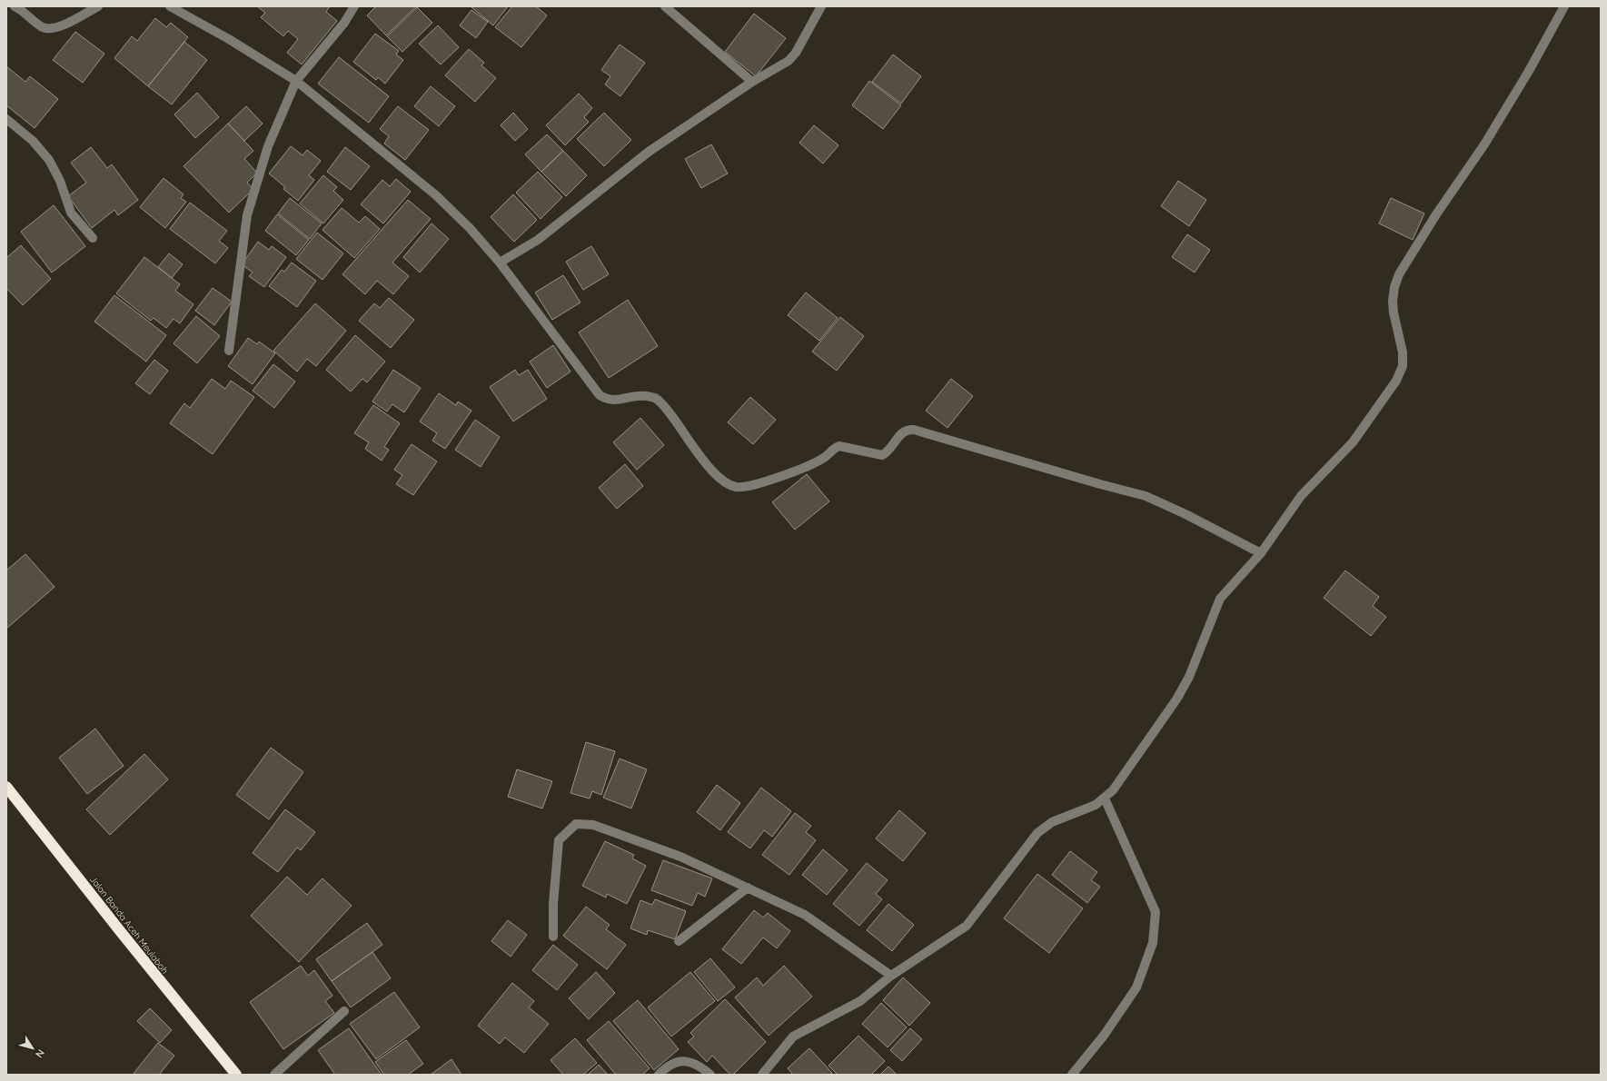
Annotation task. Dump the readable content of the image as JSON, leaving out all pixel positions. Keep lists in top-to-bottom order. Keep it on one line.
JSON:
{"streets":{"highway":["Jalan Banda Aceh Meulaboh"]},"north":"bottom right"}
